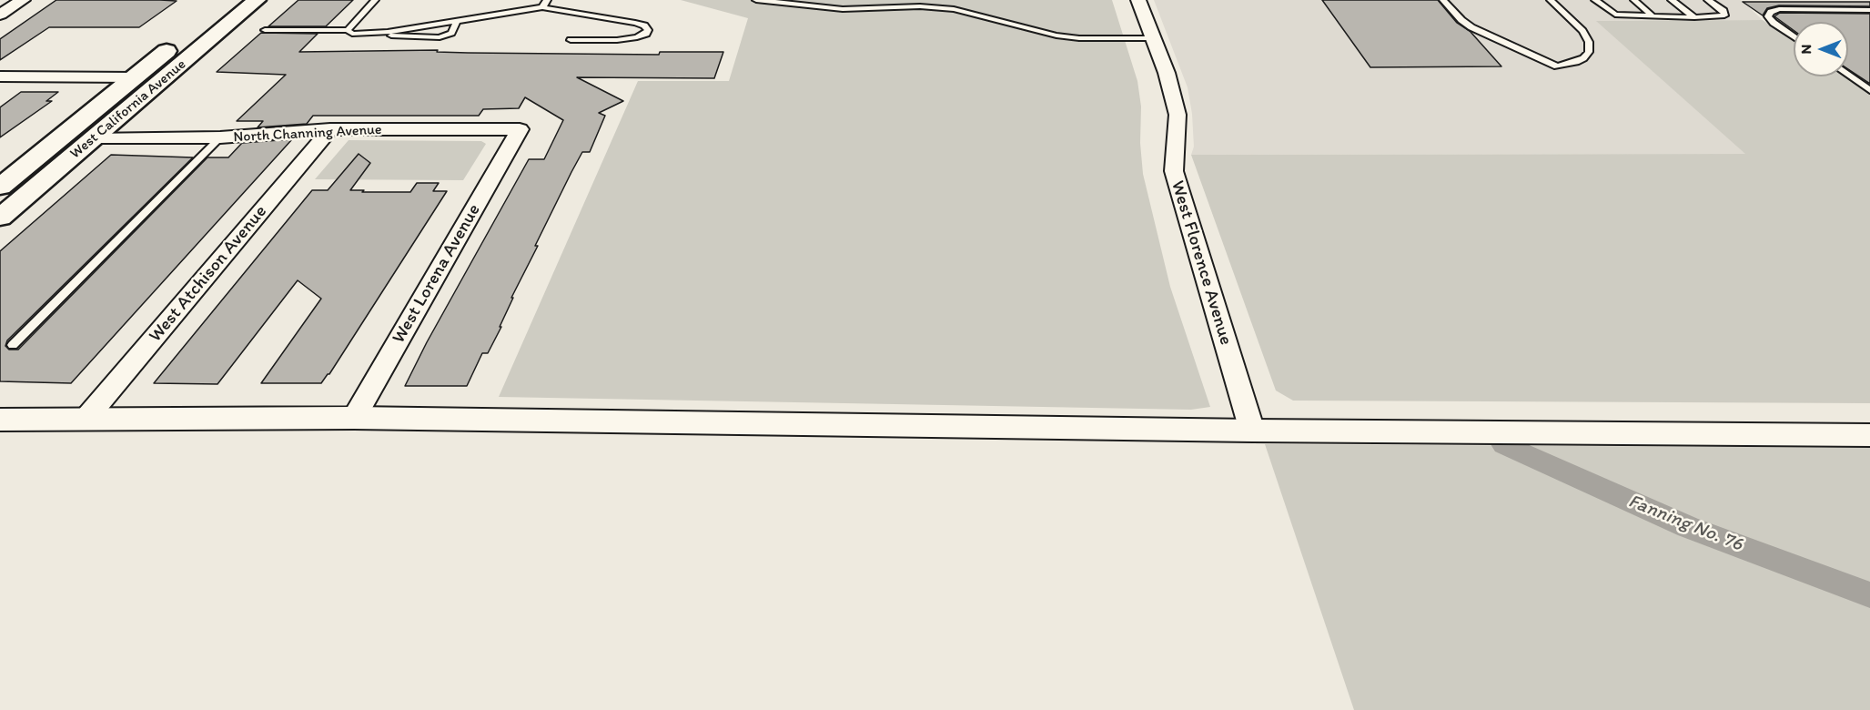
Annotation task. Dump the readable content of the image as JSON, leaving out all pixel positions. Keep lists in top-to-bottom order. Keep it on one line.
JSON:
{"streets":{"main road":["West California Avenue"],"street":["North Channing Avenue","West Florence Avenue","West Atchison Avenue","West Lorena Avenue"]},"crossings":[["West California Avenue","North Channing Avenue"],["North Channing Avenue","West Atchison Avenue"],["North Channing Avenue","West Lorena Avenue"]],"water":["Fanning No. 76"],"north":"left"}
